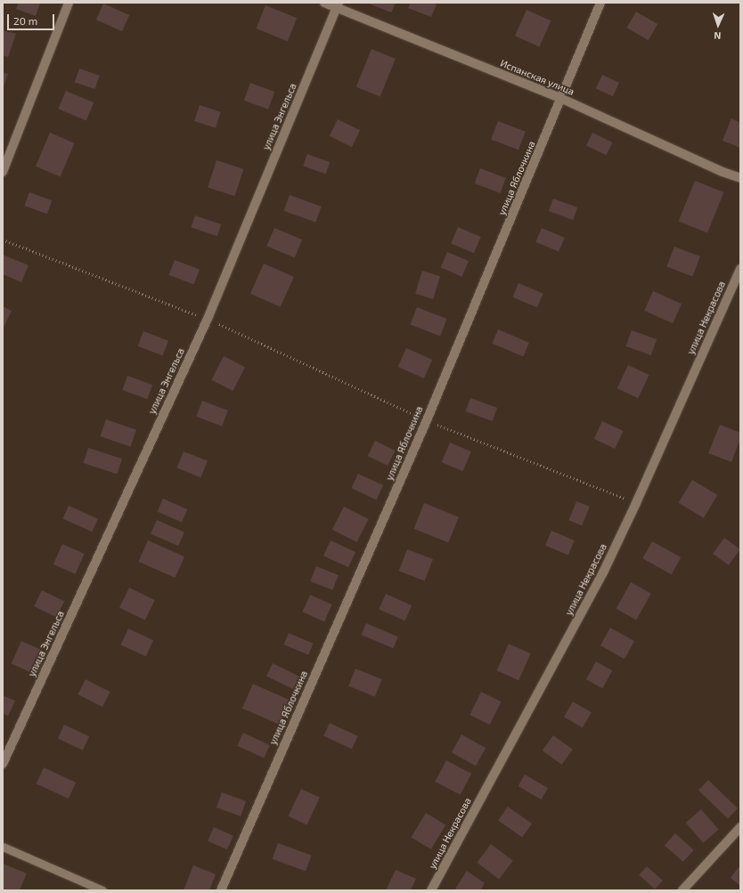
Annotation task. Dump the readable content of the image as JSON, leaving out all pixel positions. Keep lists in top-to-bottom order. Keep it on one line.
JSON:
{"streets":{"street":["Испанская улица","улица Энгельса","улица Яблочкина","улица Некрасова"]},"crossings":[["Испанская улица","улица Энгельса"],["Испанская улица","улица Яблочкина"]],"scale_bar":"20 m","north":"bottom"}
